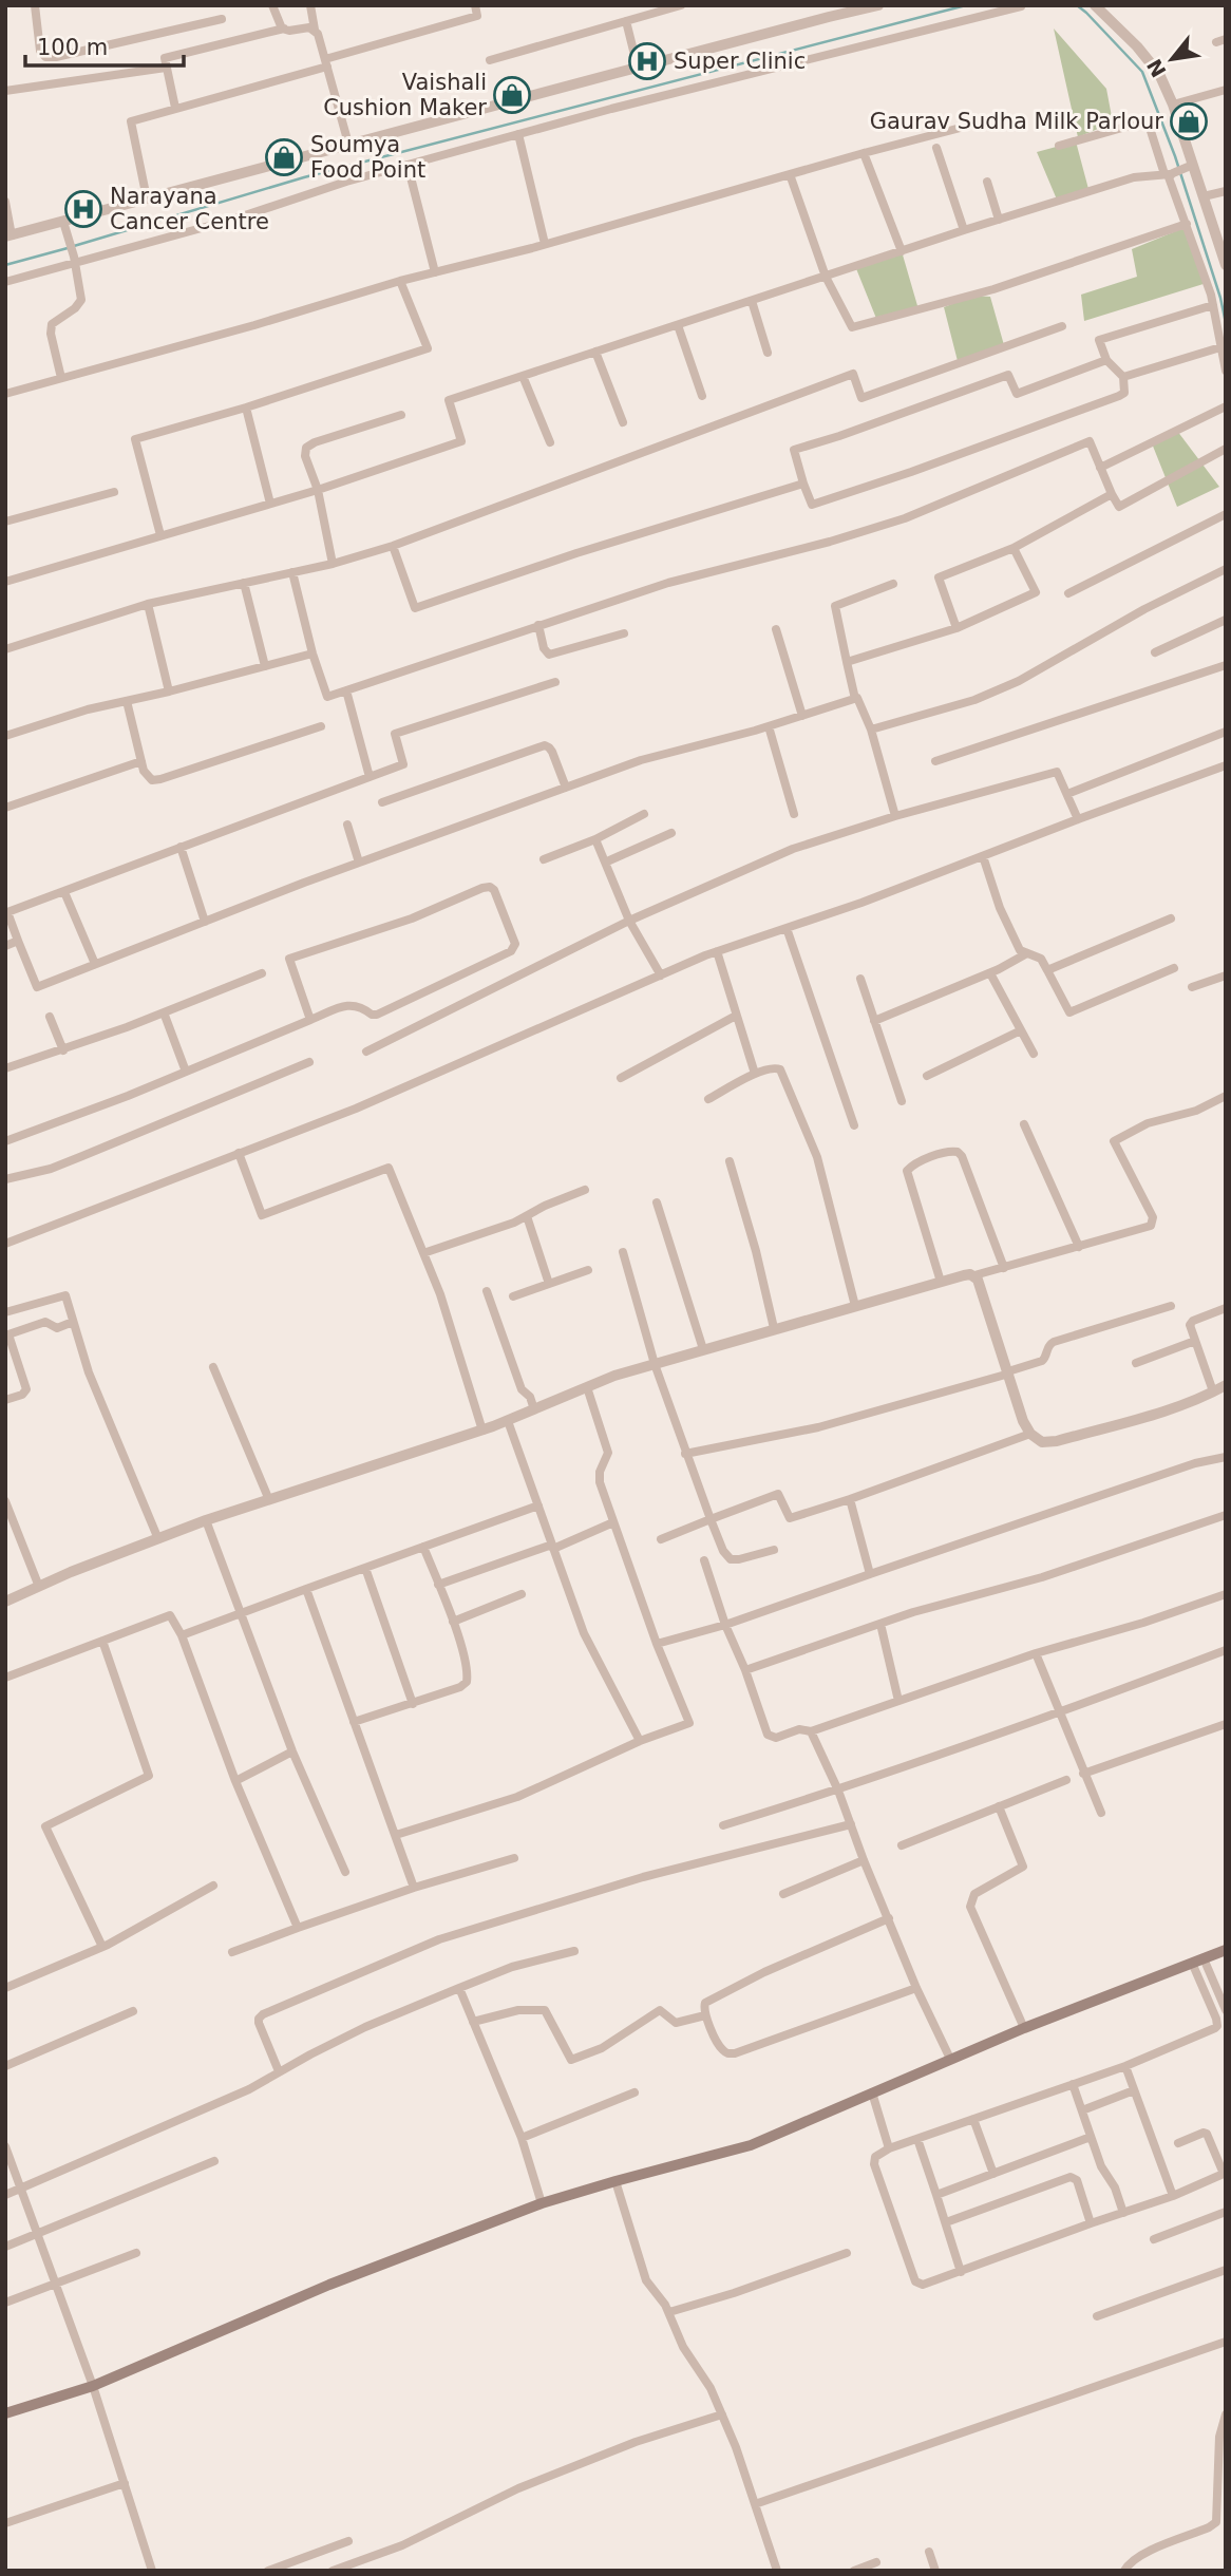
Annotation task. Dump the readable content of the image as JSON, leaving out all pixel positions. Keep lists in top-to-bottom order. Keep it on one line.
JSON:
{"places":{"hospital":["Super Clinic","Narayana Cancer Centre"],"shop":["Vaishali Cushion Maker","Gaurav Sudha Milk Parlour","Soumya Food Point"]},"scale_bar":"100 m","north":"bottom left"}
